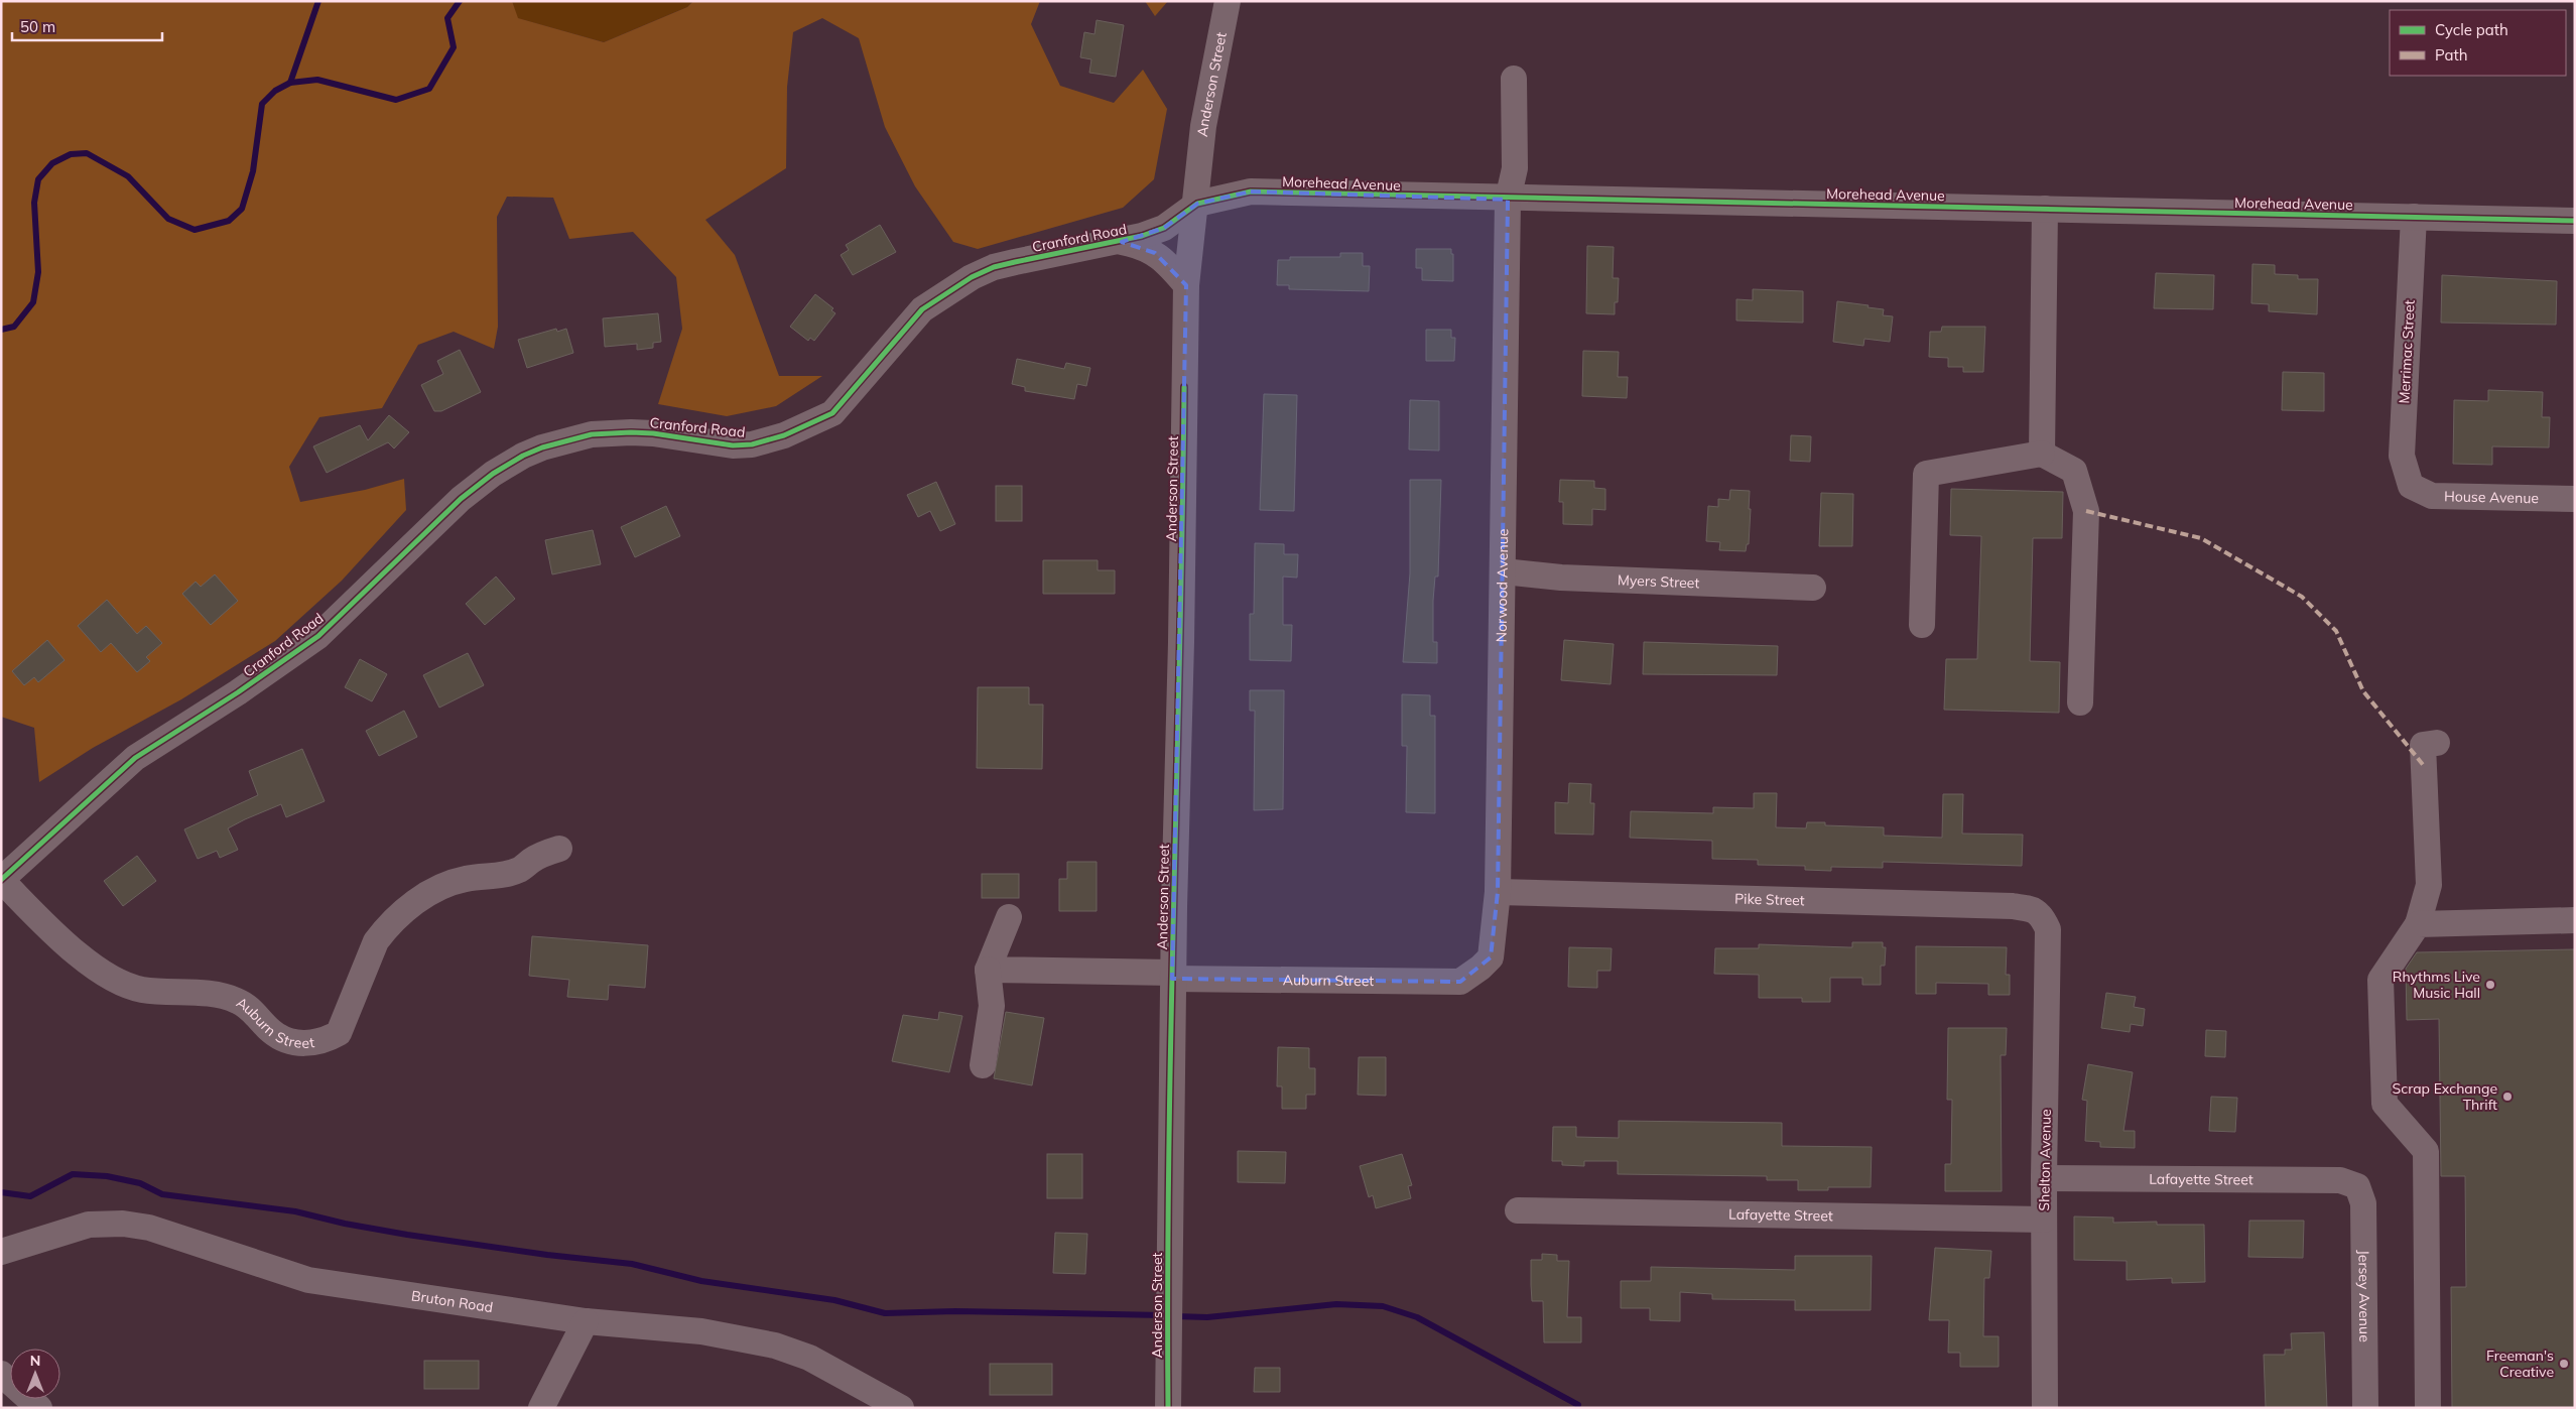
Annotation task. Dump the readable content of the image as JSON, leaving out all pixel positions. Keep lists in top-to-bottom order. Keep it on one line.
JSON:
{"streets":{"street":["Anderson Street","Morehead Avenue","Cranford Road","Merrimac Street","House Avenue","Myers Street","Norwood Avenue","Pike Street","Auburn Street","Shelton Avenue","Lafayette Street","Jersey Avenue","Bruton Road"]},"crossings":[["Anderson Street","Morehead Avenue"],["Anderson Street","Cranford Road"],["Anderson Street","Auburn Street"],["Morehead Avenue","Cranford Road"],["Morehead Avenue","Merrimac Street"],["Morehead Avenue","Norwood Avenue"],["Cranford Road","Auburn Street"],["Merrimac Street","House Avenue"],["Myers Street","Norwood Avenue"],["Norwood Avenue","Pike Street"],["Norwood Avenue","Auburn Street"],["Pike Street","Shelton Avenue"],["Shelton Avenue","Lafayette Street"],["Lafayette Street","Jersey Avenue"]],"places":["Rhythms Live Music Hall","Scrap Exchange Thrift","Freeman's Creative"],"legend":["Cycle path","Path"],"scale_bar":"50 m","north":"top"}
